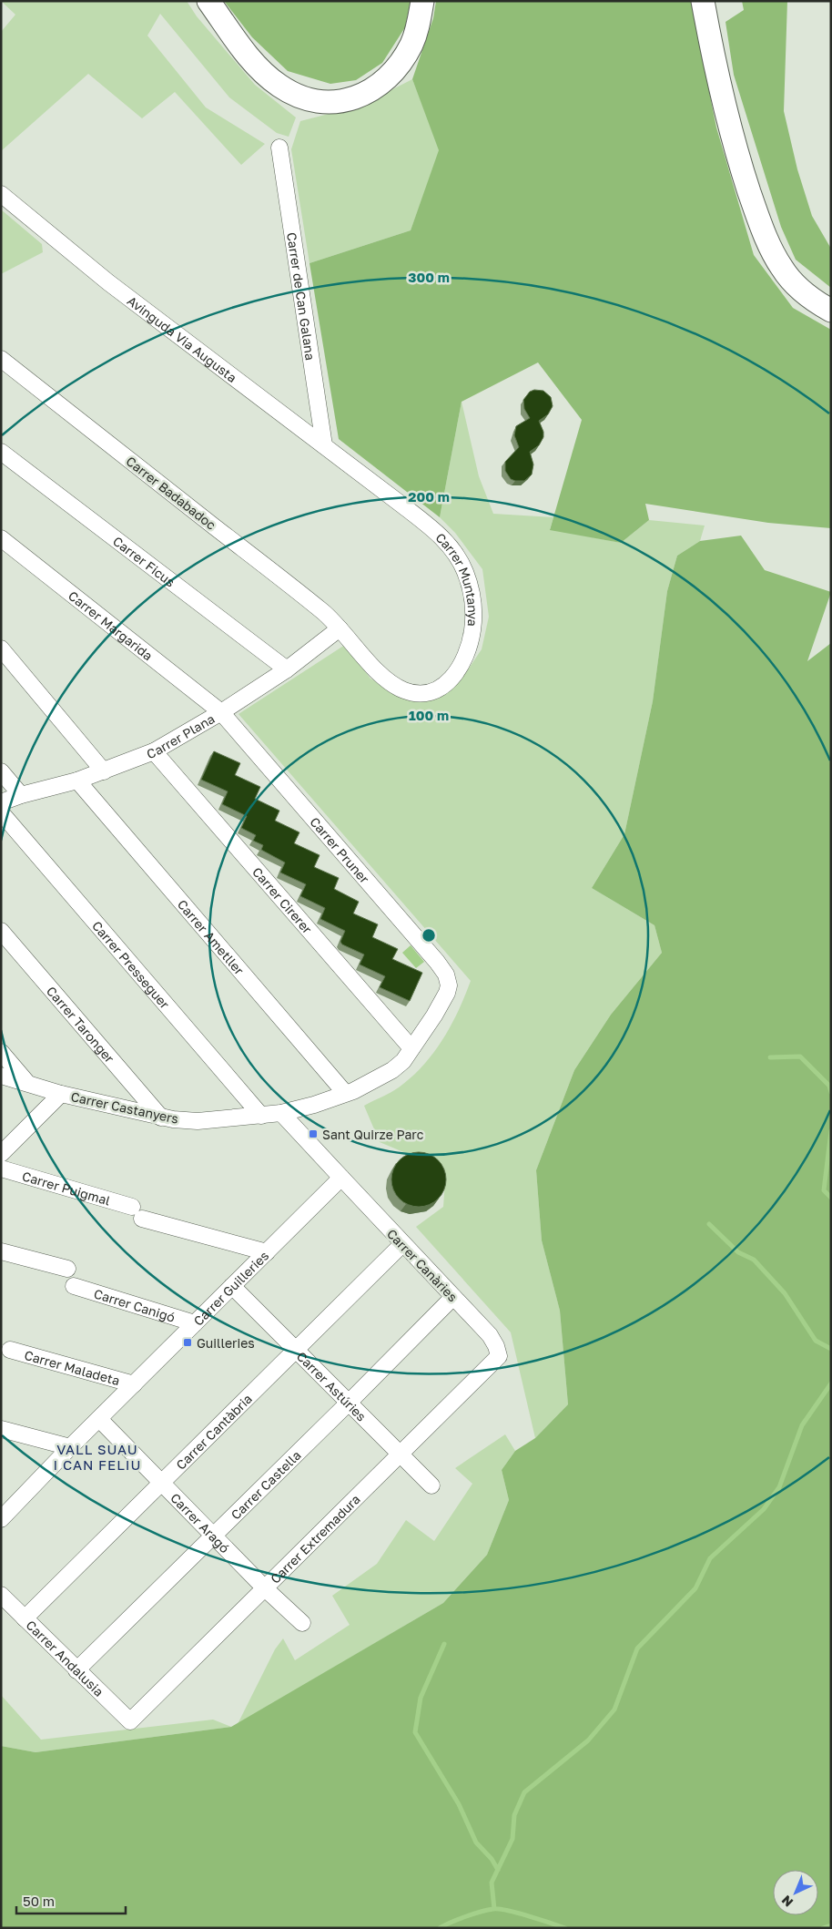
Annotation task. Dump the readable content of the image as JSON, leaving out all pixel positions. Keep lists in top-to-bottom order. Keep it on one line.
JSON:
{"streets":{"street":["Carrer de Can Galana","Avinguda Via Augusta","Carrer Badabadoc","Carrer Ficus","Carrer Muntanya","Carrer Margarida","Carrer Plana","Carrer Pruner","Carrer Cirerer","Carrer Ametller","Carrer Presseguer","Carrer Taronger","Carrer Castanyers","Carrer Puigmal","Carrer Canàries","Carrer Guilleries","Carrer Canigó","Carrer Maladeta","Carrer Astúries","Carrer Cantàbria","Carrer Castella","Carrer Aragó","Carrer Extremadura","Carrer Andalusia"]},"crossings":[["Carrer de Can Galana","Avinguda Via Augusta"],["Avinguda Via Augusta","Carrer Muntanya"],["Carrer Badabadoc","Carrer Muntanya"],["Carrer Badabadoc","Carrer Plana"],["Carrer Ficus","Carrer Plana"],["Carrer Muntanya","Carrer Plana"],["Carrer Margarida","Carrer Plana"],["Carrer Margarida","Carrer Pruner"],["Carrer Plana","Carrer Pruner"],["Carrer Plana","Carrer Cirerer"],["Carrer Plana","Carrer Ametller"],["Carrer Pruner","Carrer Castanyers"],["Carrer Cirerer","Carrer Castanyers"],["Carrer Ametller","Carrer Castanyers"],["Carrer Presseguer","Carrer Castanyers"],["Carrer Taronger","Carrer Castanyers"],["Carrer Puigmal","Carrer Guilleries"],["Carrer Canàries","Carrer Guilleries"],["Carrer Canàries","Carrer Cantàbria"],["Carrer Canàries","Carrer Castella"],["Carrer Canàries","Carrer Extremadura"],["Carrer Guilleries","Carrer Canigó"],["Carrer Guilleries","Carrer Maladeta"],["Carrer Guilleries","Carrer Astúries"],["Carrer Guilleries","Carrer Aragó"],["Carrer Astúries","Carrer Cantàbria"],["Carrer Astúries","Carrer Castella"],["Carrer Astúries","Carrer Extremadura"],["Carrer Cantàbria","Carrer Aragó"],["Carrer Cantàbria","Carrer Andalusia"],["Carrer Castella","Carrer Aragó"],["Carrer Castella","Carrer Andalusia"],["Carrer Aragó","Carrer Extremadura"],["Carrer Extremadura","Carrer Andalusia"]],"districts":["VALL SUAU I CAN FELIU"],"places":{"transit":["Sant Quirze Parc","Guilleries"]},"scale_bar":"50 m","north":"bottom left","rings":["300 m","200 m","100 m"]}
